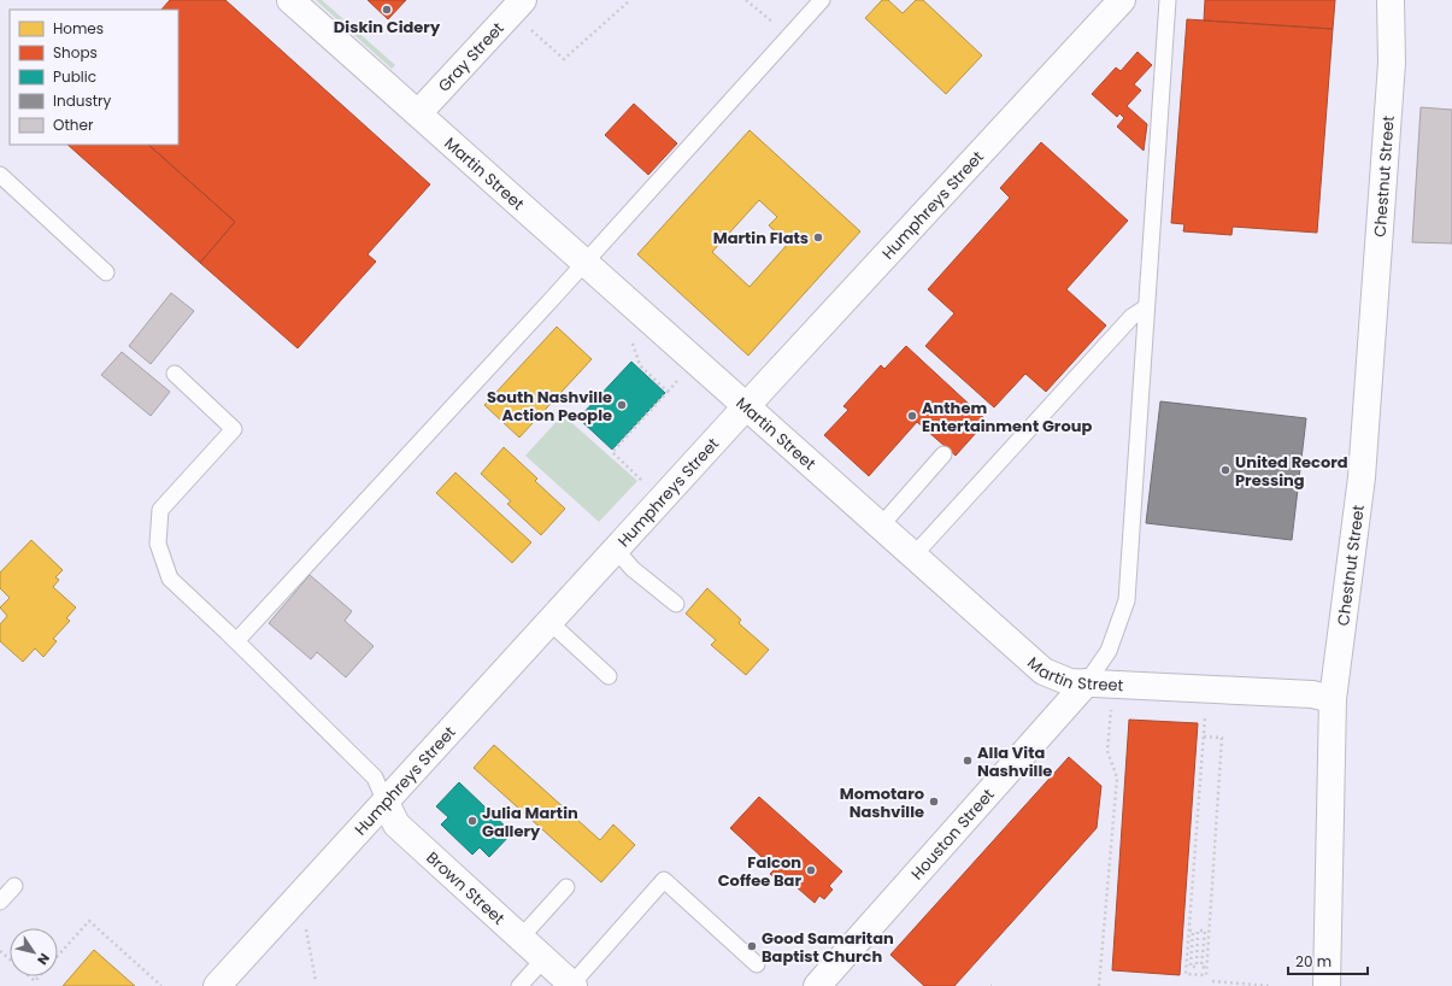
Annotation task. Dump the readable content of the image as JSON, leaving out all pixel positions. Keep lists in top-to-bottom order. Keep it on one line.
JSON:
{"streets":{"street":["Gray Street","Martin Street","Chestnut Street","Humphreys Street","Houston Street","Brown Street"]},"crossings":[["Gray Street","Martin Street"],["Martin Street","Chestnut Street"],["Martin Street","Humphreys Street"],["Martin Street","Houston Street"],["Humphreys Street","Brown Street"]],"places":["Diskin Cidery","Martin Flats","South Nashville Action People","Anthem Entertainment Group","United Record Pressing","Alla Vita Nashville","Momotaro Nashville","Julia Martin Gallery","Falcon Coffee Bar","Good Samaritan Baptist Church"],"legend":["Homes","Shops","Public","Industry","Other"],"scale_bar":"20 m","north":"bottom right"}
